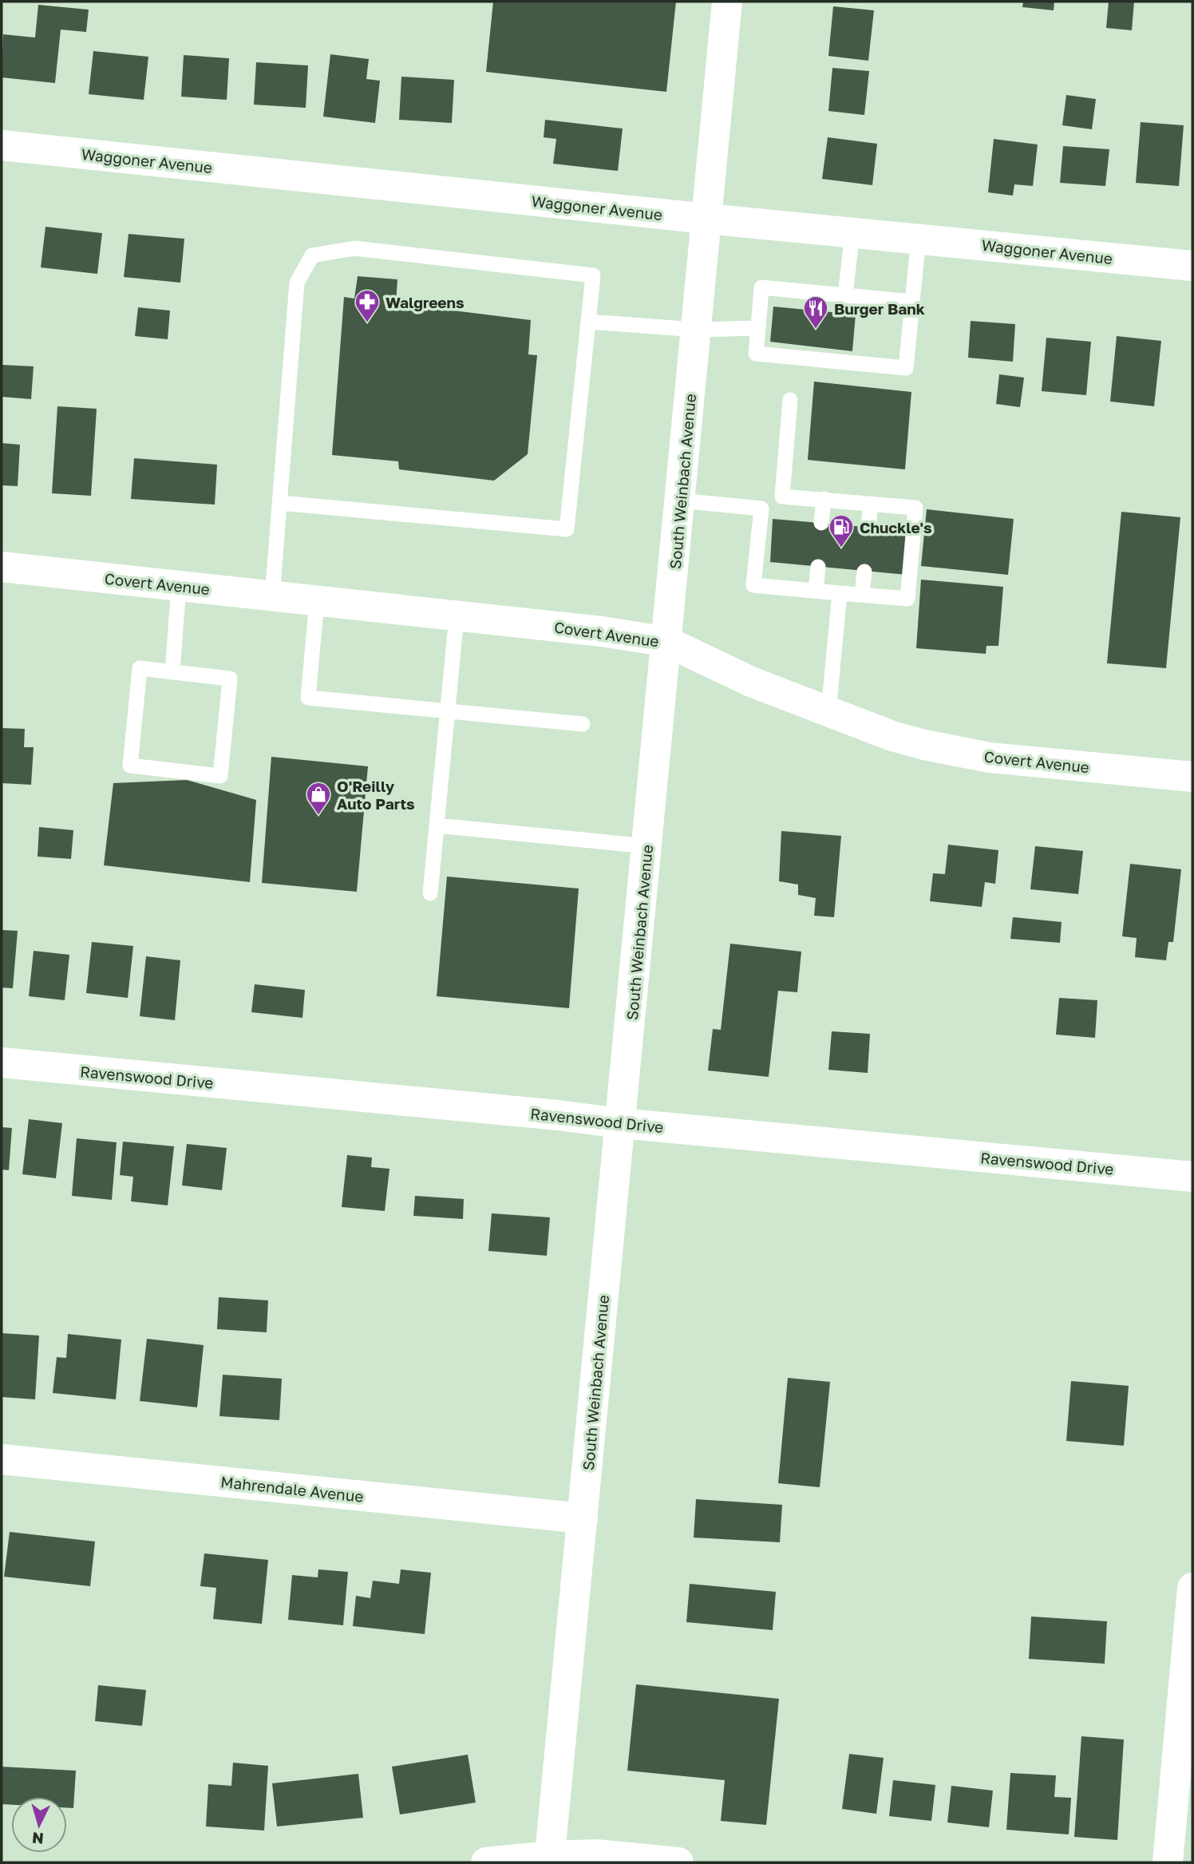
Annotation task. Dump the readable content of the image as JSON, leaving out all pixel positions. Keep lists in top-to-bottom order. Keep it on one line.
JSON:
{"streets":{"street":["Waggoner Avenue","South Weinbach Avenue","Covert Avenue","Ravenswood Drive","Mahrendale Avenue"]},"crossings":[["Waggoner Avenue","South Weinbach Avenue"],["South Weinbach Avenue","Covert Avenue"],["South Weinbach Avenue","Ravenswood Drive"],["South Weinbach Avenue","Mahrendale Avenue"]],"places":{"pharmacy":["Walgreens"],"restaurant":["Burger Bank"],"fuel station":["Chuckle's"],"shop":["O'Reilly Auto Parts"]},"north":"bottom"}
